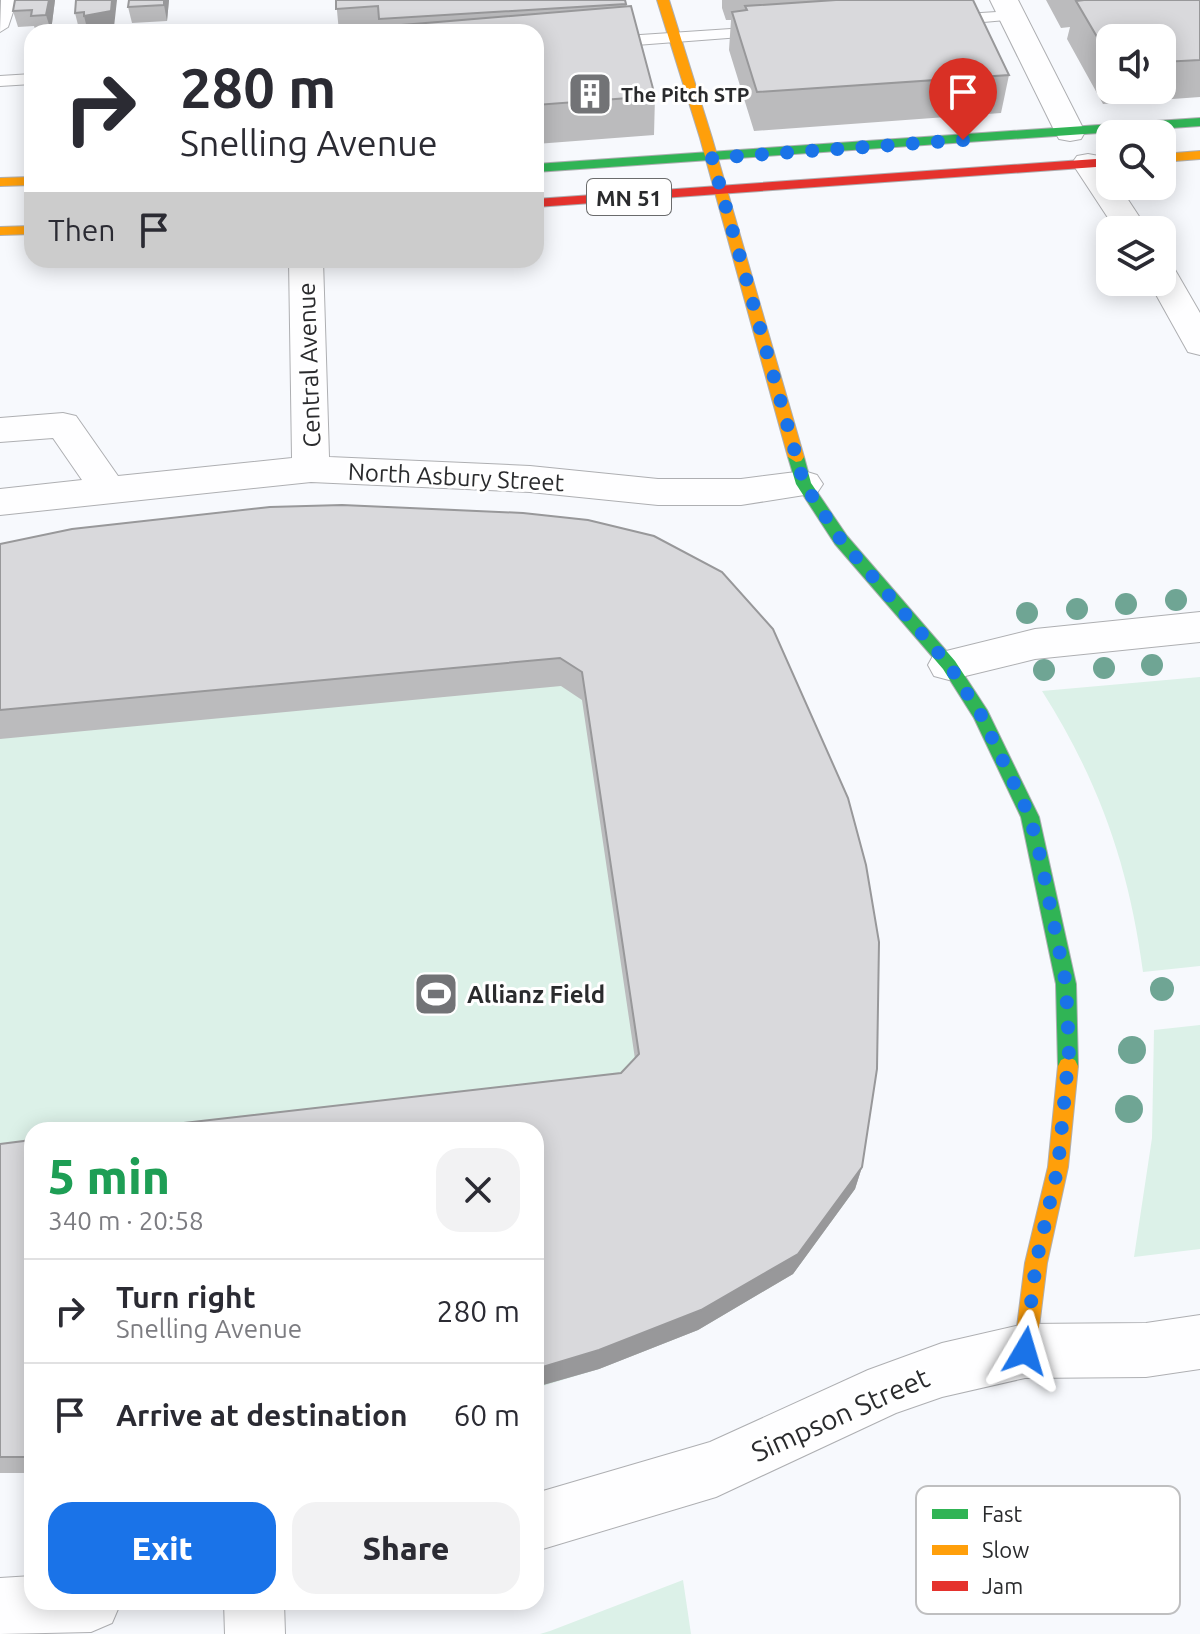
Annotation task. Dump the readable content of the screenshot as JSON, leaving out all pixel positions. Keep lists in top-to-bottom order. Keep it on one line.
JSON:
{"streets":{"street":["MN 51","Central Avenue","North Asbury Street","Simpson Street"]},"crossings":[["Central Avenue","North Asbury Street"]],"places":{"building":["The Pitch STP"],"sports":["Allianz Field"]},"legend":["Fast","Slow","Jam"],"page":{"turn":["280 m","Snelling Avenue"],"then":"Then","heading":["5 min","340 m · 20:58"],"list":[{"name":"Turn right","note":"Snelling Avenue","value":"280 m"},{"name":"Arrive at destination","value":"60 m"}],"buttons":["Exit","Share"]}}
